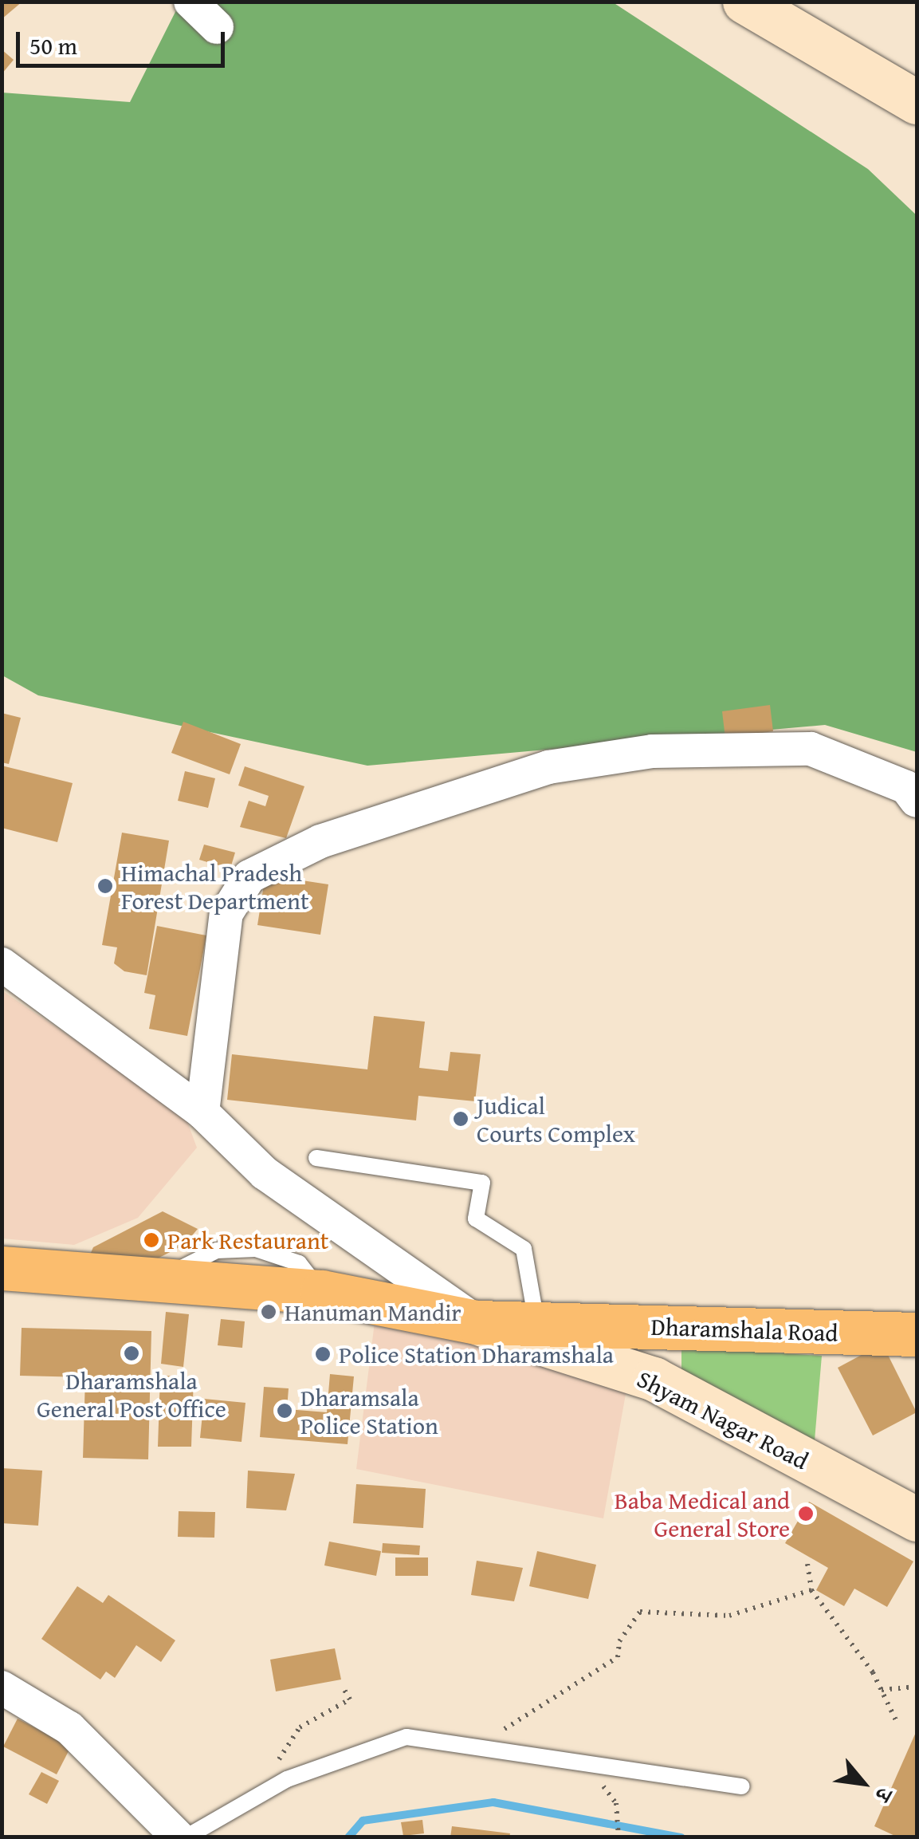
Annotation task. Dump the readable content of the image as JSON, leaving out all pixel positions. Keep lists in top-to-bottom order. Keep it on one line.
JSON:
{"streets":{"main road":["Dharamshala Road"],"street":["Shyam Nagar Road"]},"crossings":[["Dharamshala Road","Shyam Nagar Road"]],"places":["Himachal Pradesh Forest Department","Judical Courts Complex","Park Restaurant","Hanuman Mandir","Dharamshala General Post Office","Police Station Dharamshala","Dharamsala Police Station","Baba Medical and General Store"],"scale_bar":"50 m","north":"bottom right"}
